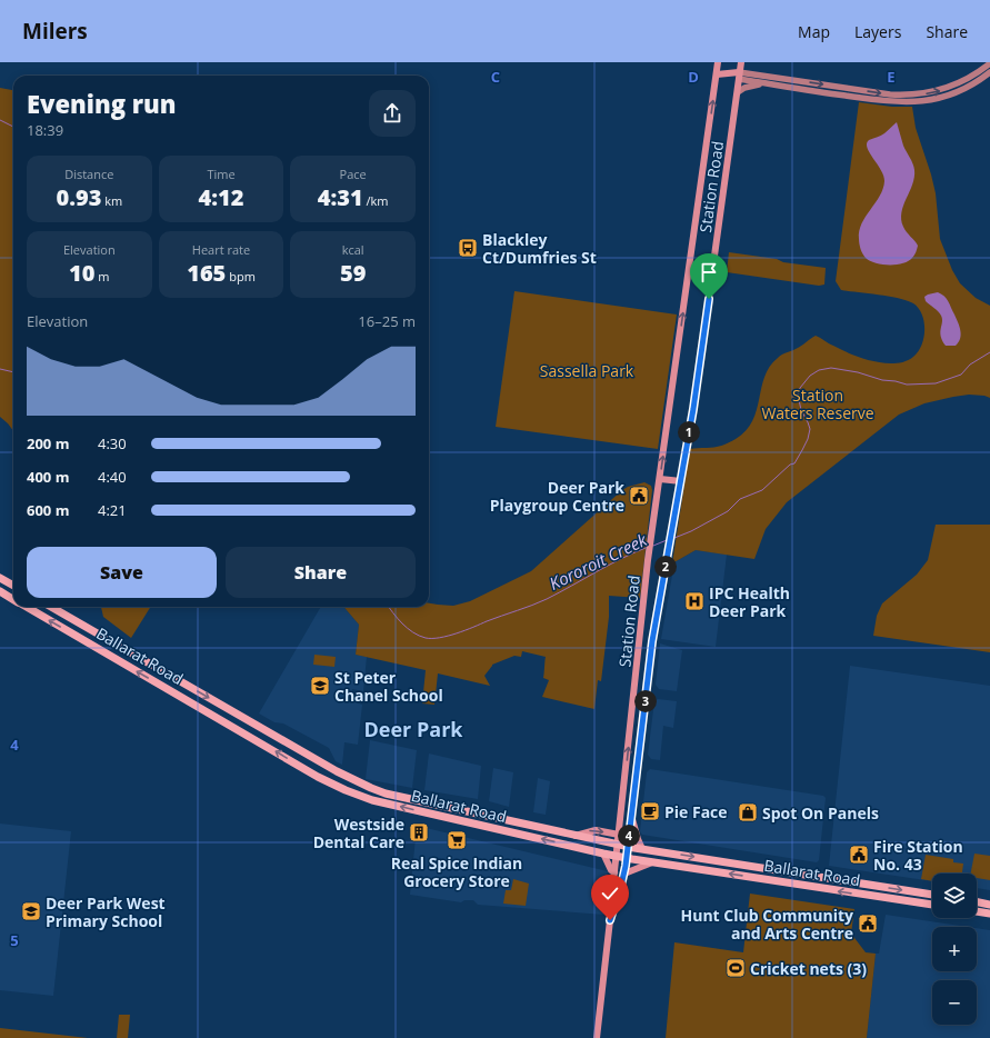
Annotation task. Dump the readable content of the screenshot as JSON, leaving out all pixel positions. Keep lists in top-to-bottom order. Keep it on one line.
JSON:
{"streets":{"highway":["Ballarat Road"],"main road":["Station Road"]},"crossings":[["Station Road","Ballarat Road"]],"districts":["Deer Park"],"water":["Kororoit Creek"],"parks":["Sassella Park","Station Waters Reserve"],"places":{"bus stop":["Blackley Ct/Dumfries St"],"public building":["Deer Park Playgroup Centre","Fire Station No. 43","Hunt Club Community and Arts Centre"],"hospital":["IPC Health Deer Park"],"school or university":["St Peter Chanel School","Deer Park West Primary School"],"cafe":["Pie Face"],"shop":["Spot On Panels"],"building":["Westside Dental Care"],"supermarket":["Real Spice Indian Grocery Store"],"sports":["Cricket nets (3)"]},"page":{"header":"Milers","nav":["Map","Layers","Share"],"heading":["Evening run","18:39"],"stats":[["Distance","0.93 km"],["Time","4:12"],["Pace","4:31 /km"],["Elevation","10 m"],["Heart rate","165 bpm"],["kcal","59"]],"chart":["Elevation","16–25 m"],"pins":["1","2","3","4"],"list":[{"name":"200 m","note":"4:30"},{"name":"400 m","note":"4:40"},{"name":"600 m","note":"4:21"}],"buttons":["Save","Share"],"map_buttons":["+","−"]},"grid":{"columns":["C","D","E"],"rows":["4","5"]}}
